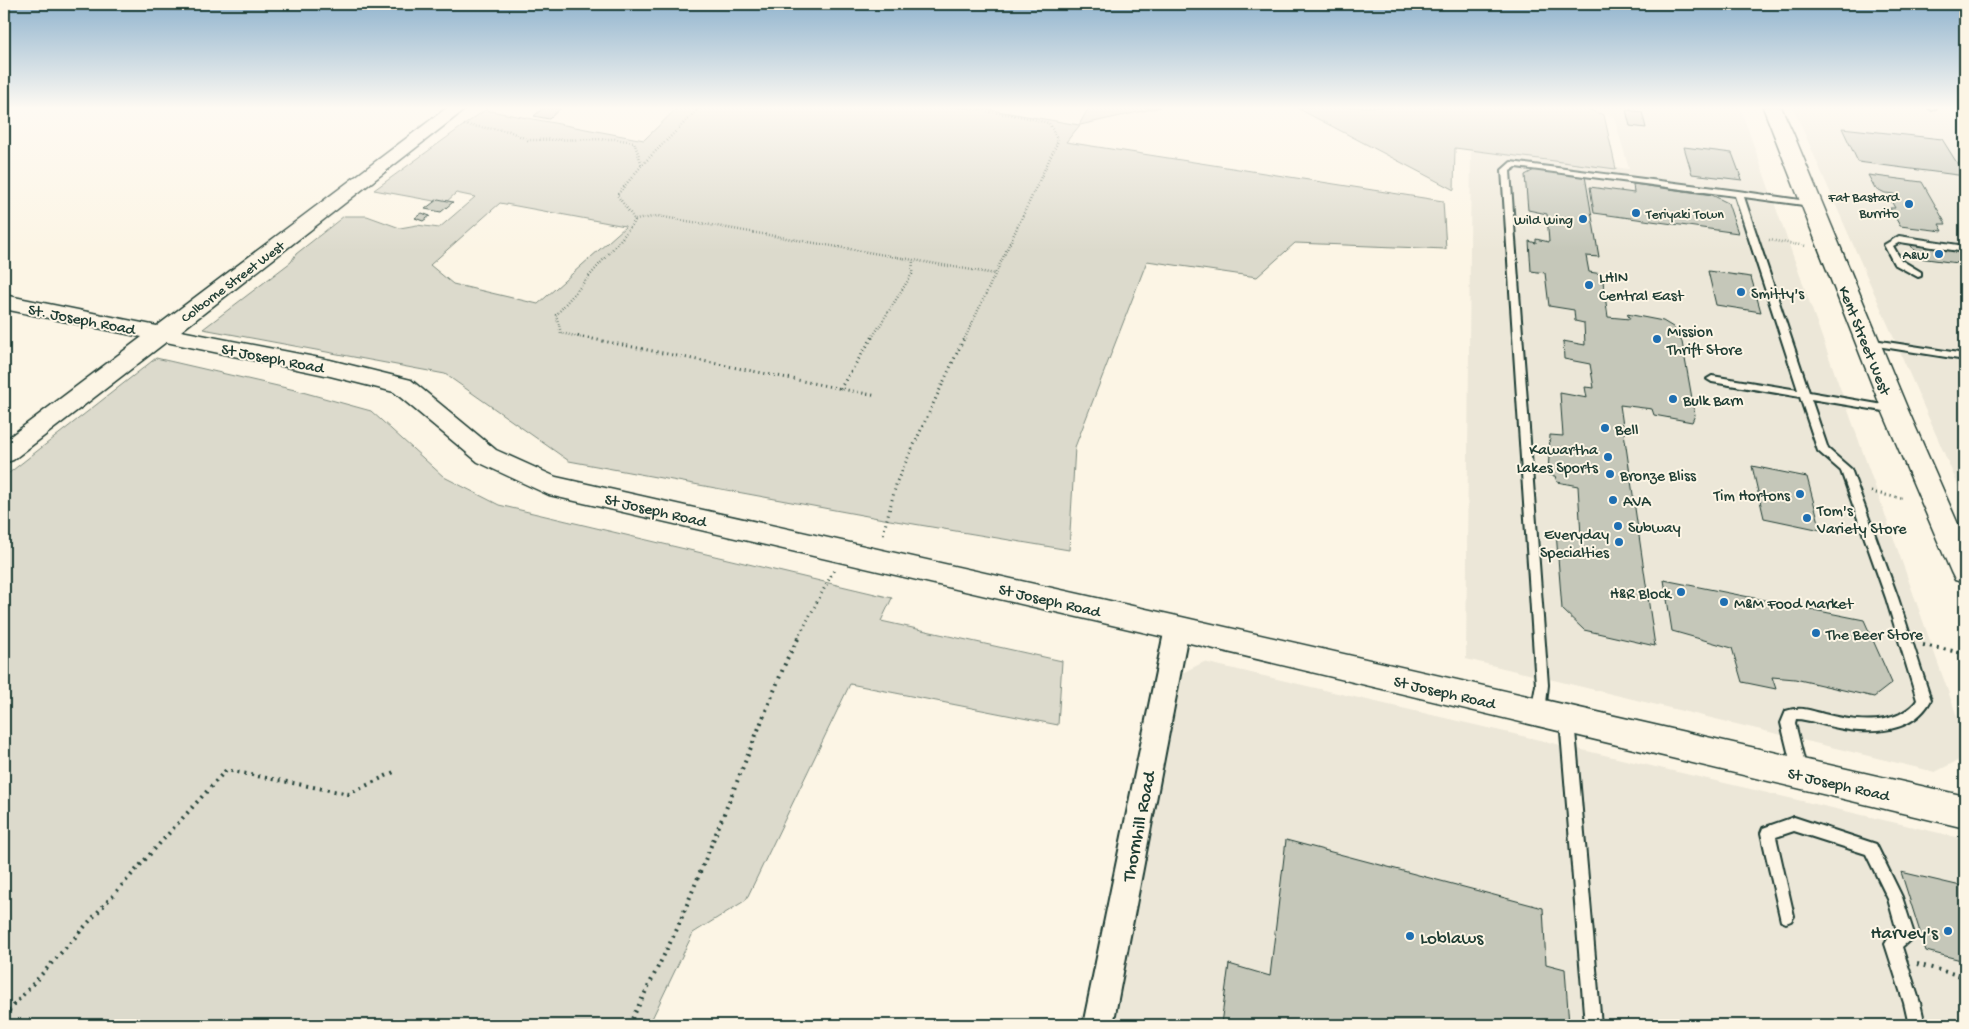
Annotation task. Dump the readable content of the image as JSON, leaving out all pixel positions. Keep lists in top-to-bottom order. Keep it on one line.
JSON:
{"streets":{"street":["Colborne Street West","St. Joseph Road","Kent Street West","St Joseph Road","Thornhill Road"]},"crossings":[["Colborne Street West","St. Joseph Road"],["Colborne Street West","St Joseph Road"],["St. Joseph Road","St Joseph Road"],["St Joseph Road","Thornhill Road"]],"places":["Fat Bastard Burrito","Teriyaki Town","Wild Wing","A&W","LHIN Central East","Smitty's","Mission Thrift Store","Bulk Barn","Bell","Kawartha Lakes Sports","Bronze Bliss","Tim Hortons","AVA","Tom's Variety Store","Subway","Everyday Specialties","H&R Block","M&M Food Market","The Beer Store","Harvey's","Loblaws"]}
